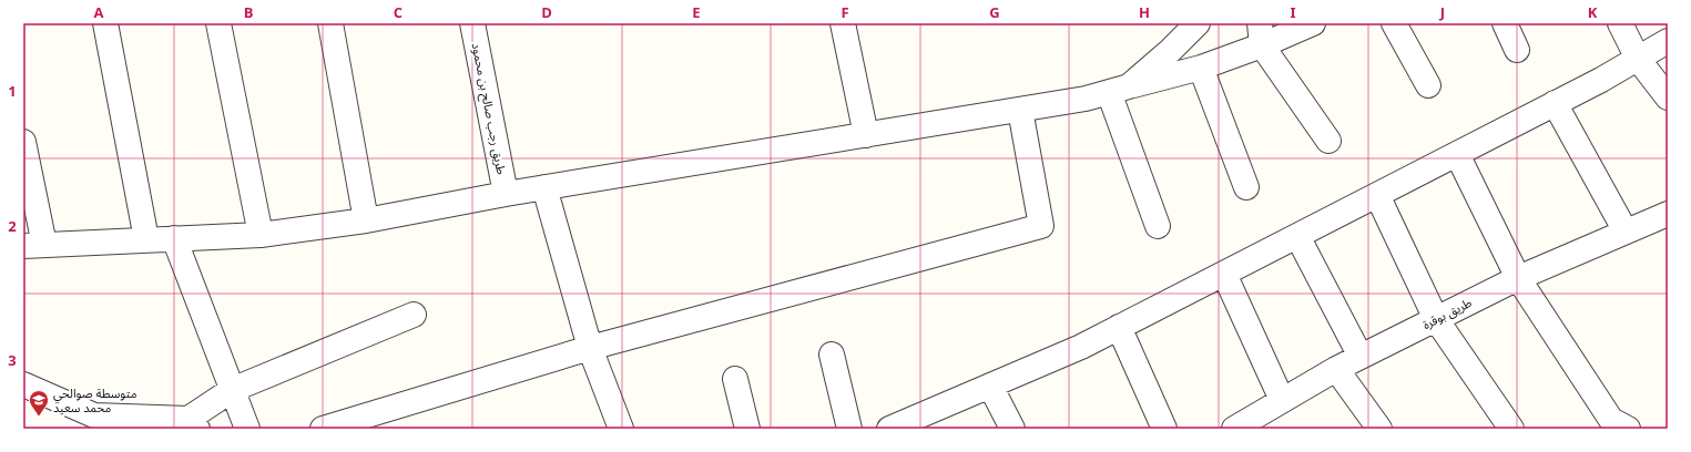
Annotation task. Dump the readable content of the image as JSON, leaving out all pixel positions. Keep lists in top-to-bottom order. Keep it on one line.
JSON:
{"streets":{"street":["طريق رجب صالح بن محمود","طريق بوقرة"]},"places":{"school or university":["متوسطة صوالحي محمد سعيد"]},"grid":{"columns":["A","B","C","D","E","F","G","H","I","J","K"],"rows":["1","2","3"]}}
